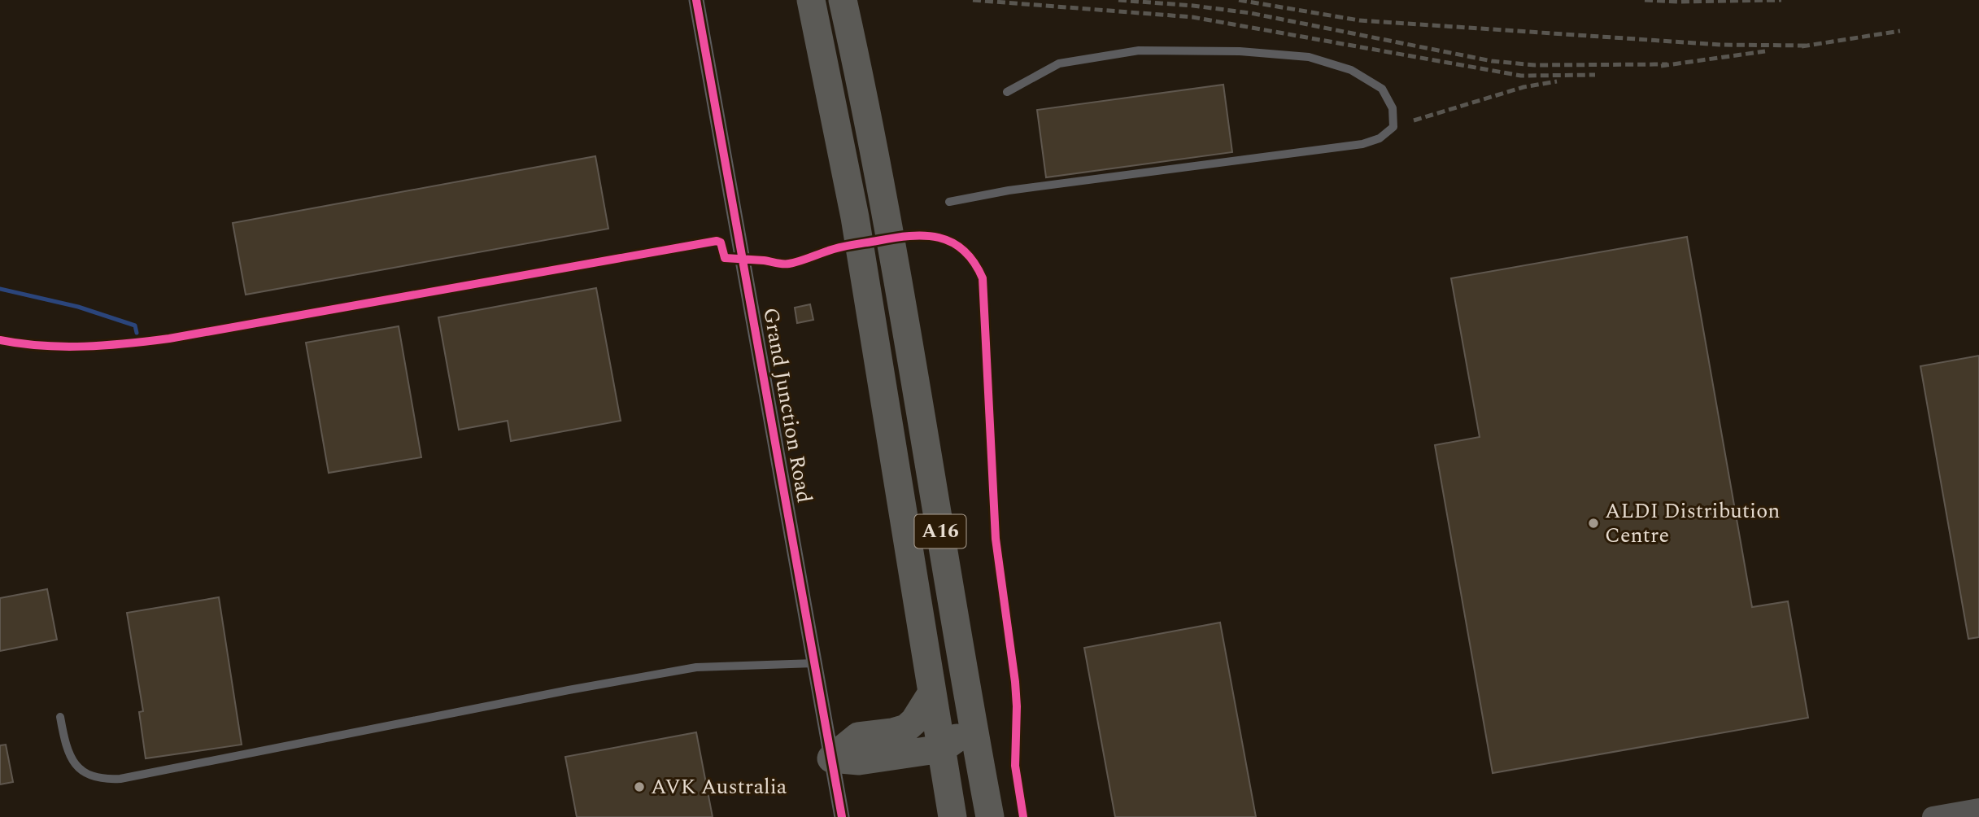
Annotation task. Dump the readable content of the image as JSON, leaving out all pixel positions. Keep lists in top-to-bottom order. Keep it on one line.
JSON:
{"streets":{"highway":["A16"],"street":["Grand Junction Road"]},"places":["ALDI Distribution Centre","AVK Australia"]}
